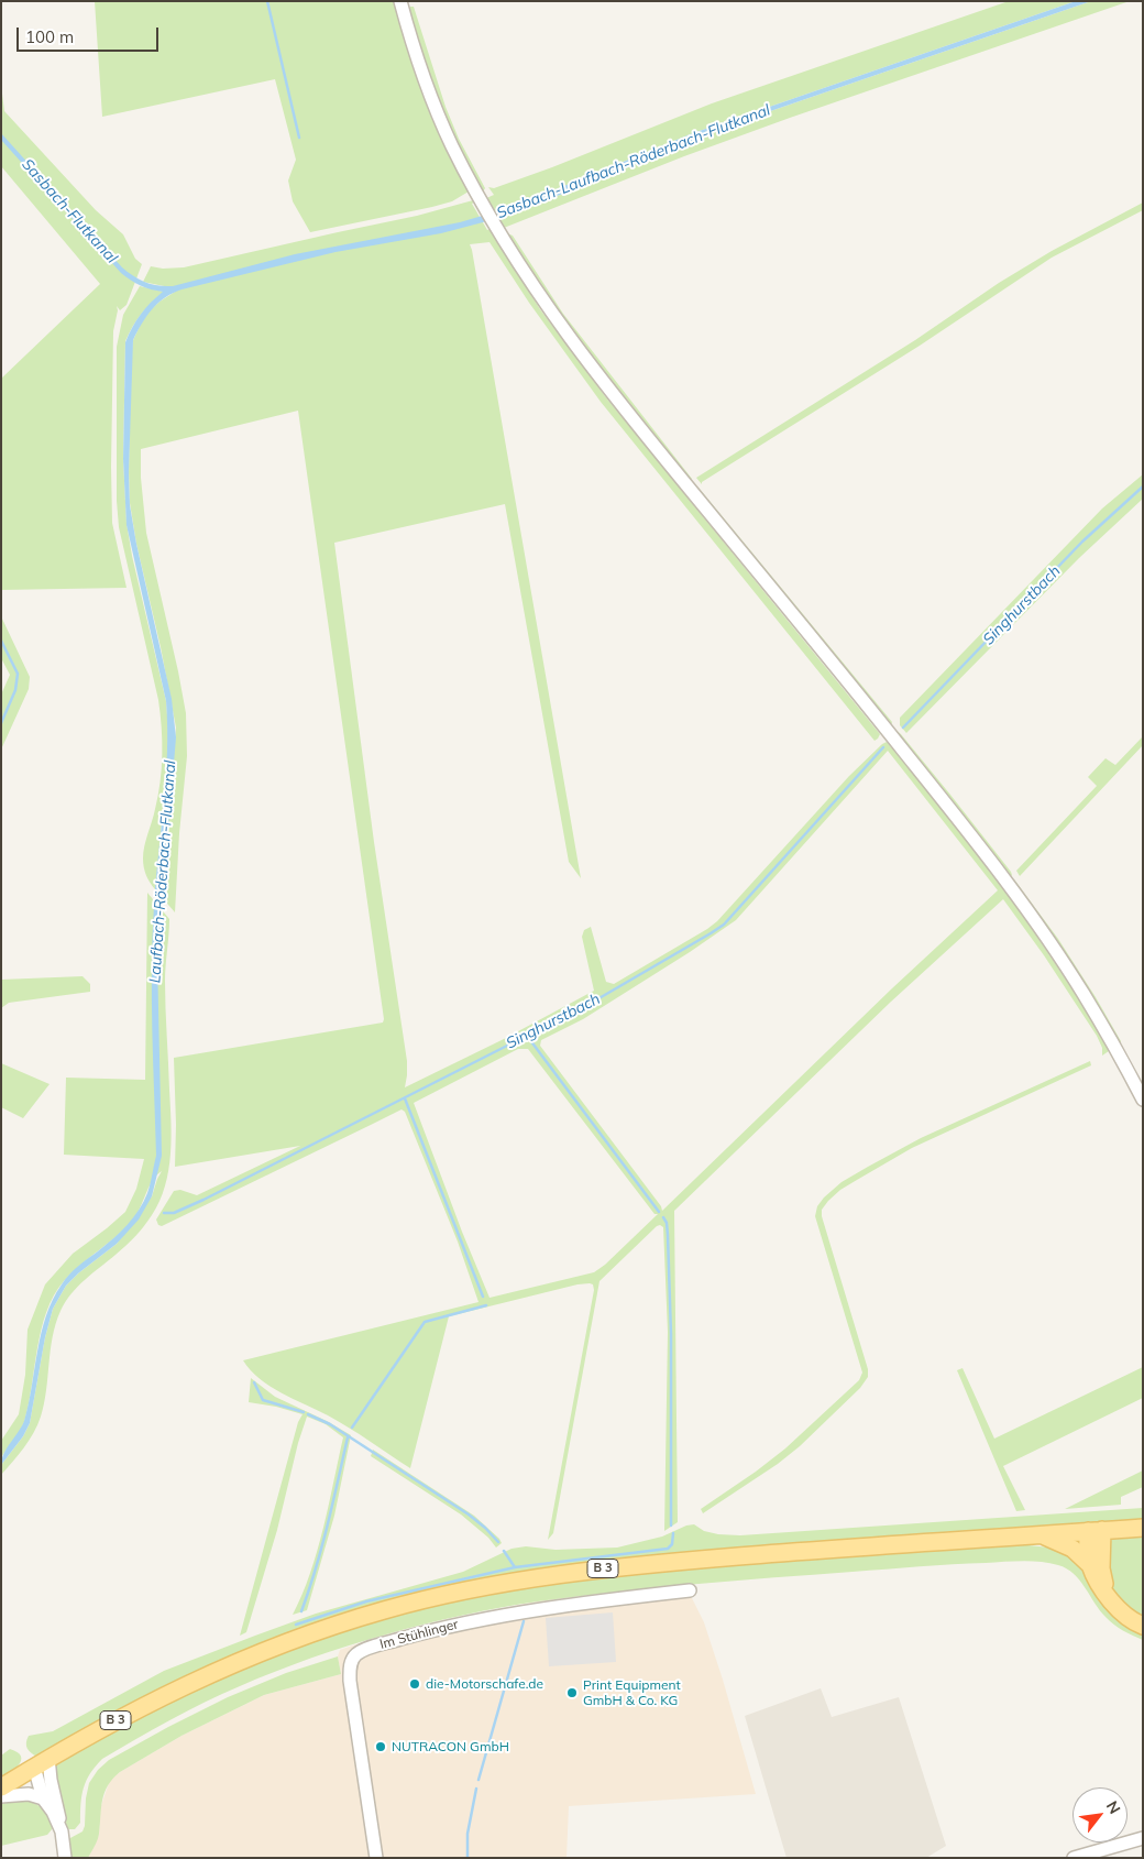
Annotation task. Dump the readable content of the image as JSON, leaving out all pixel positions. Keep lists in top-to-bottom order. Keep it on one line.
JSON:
{"streets":{"main road":["B 3"],"street":["Im Stühlinger"]},"water":["Sasbach-Laufbach-Röderbach-Flutkanal","Sasbach-Flutkanal","Singhurstbach","Laufbach-Röderbach-Flutkanal"],"places":["die-Motorschafe.de","Print Equipment GmbH & Co. KG","NUTRACON GmbH"],"scale_bar":"100 m","north":"top right"}
